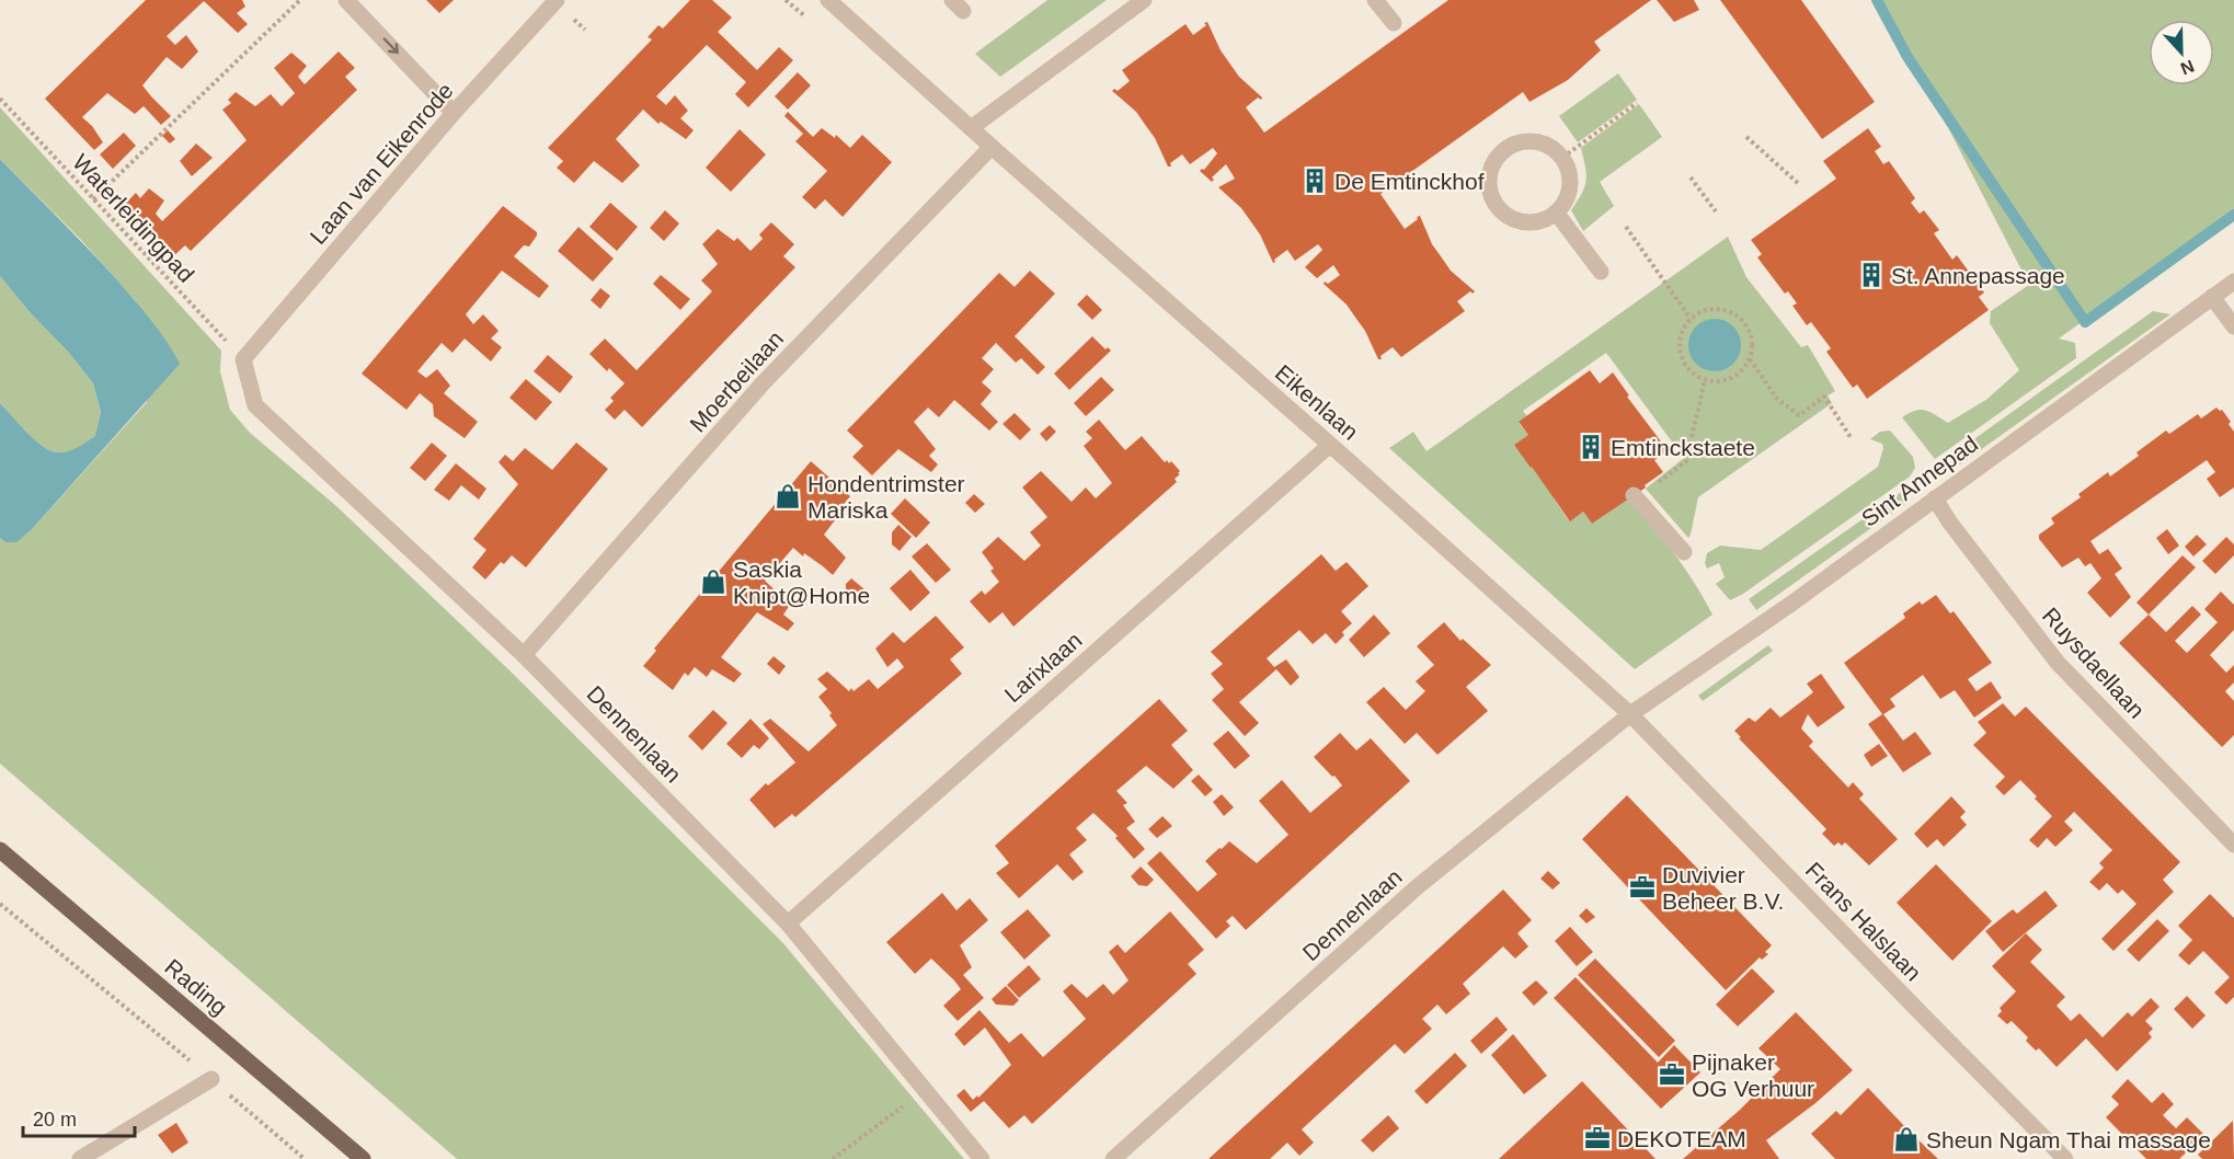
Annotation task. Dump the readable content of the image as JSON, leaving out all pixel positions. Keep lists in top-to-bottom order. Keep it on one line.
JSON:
{"streets":{"main road":["Rading"],"street":["Laan van Eikenrode","Moerbeilaan","Eikenlaan","Sint Annepad","Ruysdaellaan","Larixlaan","Dennenlaan","Frans Halslaan"],"path":["Waterleidingpad"]},"crossings":[["Laan van Eikenrode","Waterleidingpad"],["Laan van Eikenrode","Dennenlaan"],["Waterleidingpad","Dennenlaan"],["Moerbeilaan","Eikenlaan"],["Moerbeilaan","Dennenlaan"],["Eikenlaan","Sint Annepad"],["Eikenlaan","Larixlaan"],["Eikenlaan","Dennenlaan"],["Eikenlaan","Frans Halslaan"],["Sint Annepad","Ruysdaellaan"],["Sint Annepad","Dennenlaan"],["Sint Annepad","Frans Halslaan"],["Larixlaan","Dennenlaan"],["Dennenlaan","Frans Halslaan"]],"places":{"building":["De Emtinckhof","St. Annepassage","Emtinckstaete"],"shop":["Hondentrimster Mariska","Saskia Knipt@Home","Sheun Ngam Thai massage"],"office":["Duvivier Beheer B.V.","Pijnaker OG Verhuur","DEKOTEAM"]},"scale_bar":"20 m","north":"bottom"}
